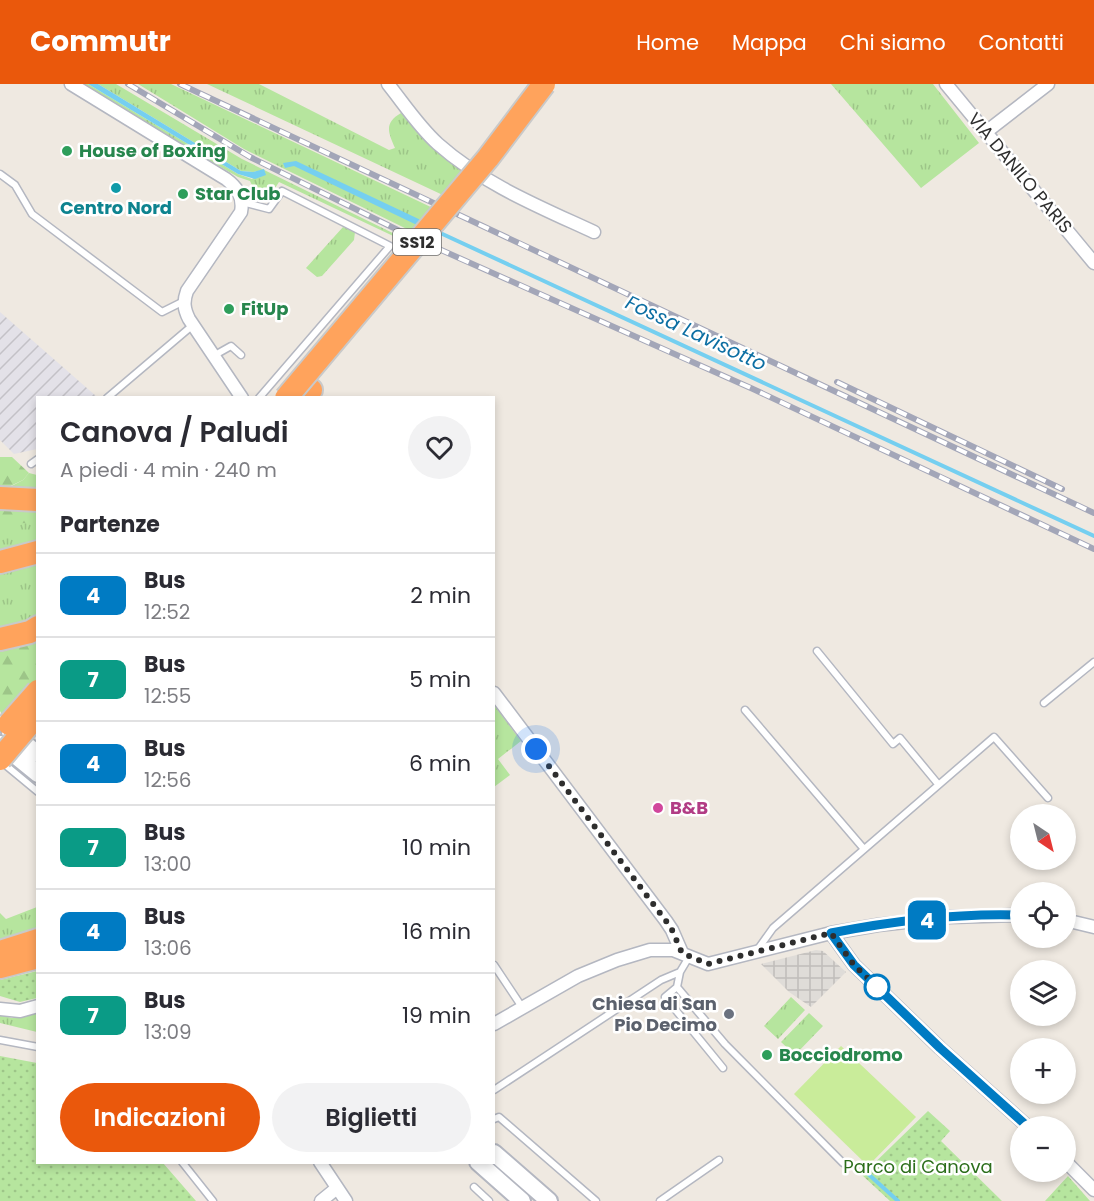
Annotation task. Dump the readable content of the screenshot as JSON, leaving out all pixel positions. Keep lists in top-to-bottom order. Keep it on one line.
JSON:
{"streets":{"highway":["SS12"],"street":["VIA DANILO PARIS"]},"water":["Fossa Lavisotto"],"parks":["Parco di Canova"],"places":["House of Boxing","Centro Nord","Star Club","FitUp","B&B","Chiesa di San Pio Decimo","Bocciodromo"],"lines":["bus line 4"],"north":"bottom right","page":{"header":"Commutr","nav":["Home","Mappa","Chi siamo","Contatti"],"on_map":"4","heading":[["Canova / Paludi","A piedi · 4 min · 240 m"],"Partenze"],"list":[{"mark":"4","name":"Bus","note":"12:52","value":"2 min"},{"mark":"7","name":"Bus","note":"12:55","value":"5 min"},{"mark":"4","name":"Bus","note":"12:56","value":"6 min"},{"mark":"7","name":"Bus","note":"13:00","value":"10 min"},{"mark":"4","name":"Bus","note":"13:06","value":"16 min"},{"mark":"7","name":"Bus","note":"13:09","value":"19 min"}],"map_buttons":["+","−"],"buttons":["Indicazioni","Biglietti"]}}
